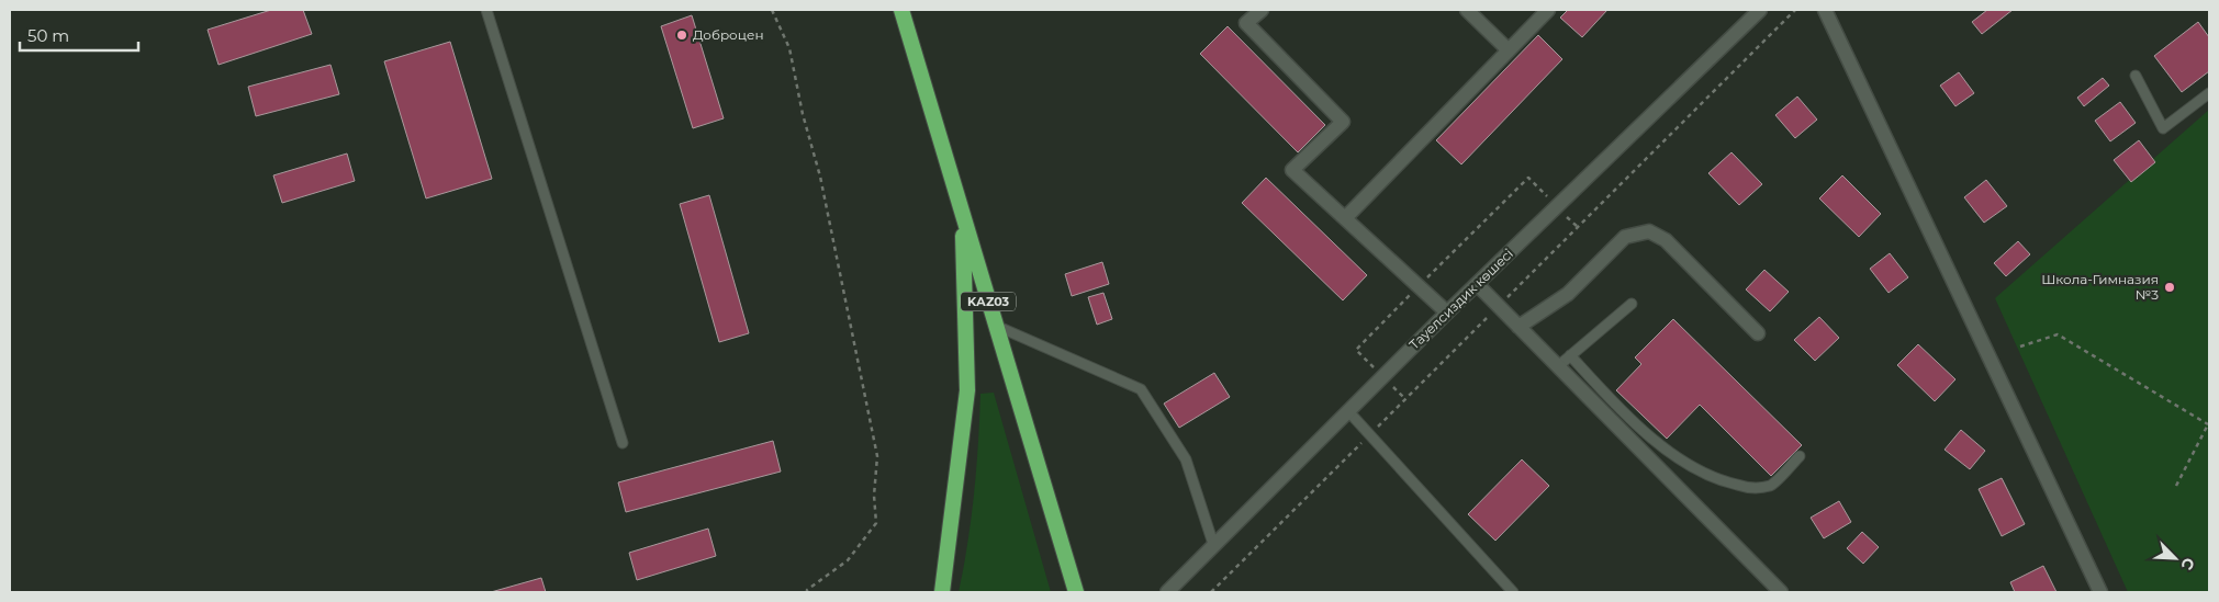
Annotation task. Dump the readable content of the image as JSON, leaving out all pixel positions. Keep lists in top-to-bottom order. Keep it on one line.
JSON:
{"streets":{"highway":["KАZ03"],"street":["Тауелсиздик көшесі"]},"places":["Доброцен","Школа-Гимназия №3"],"scale_bar":"50 m","north":"bottom right"}
